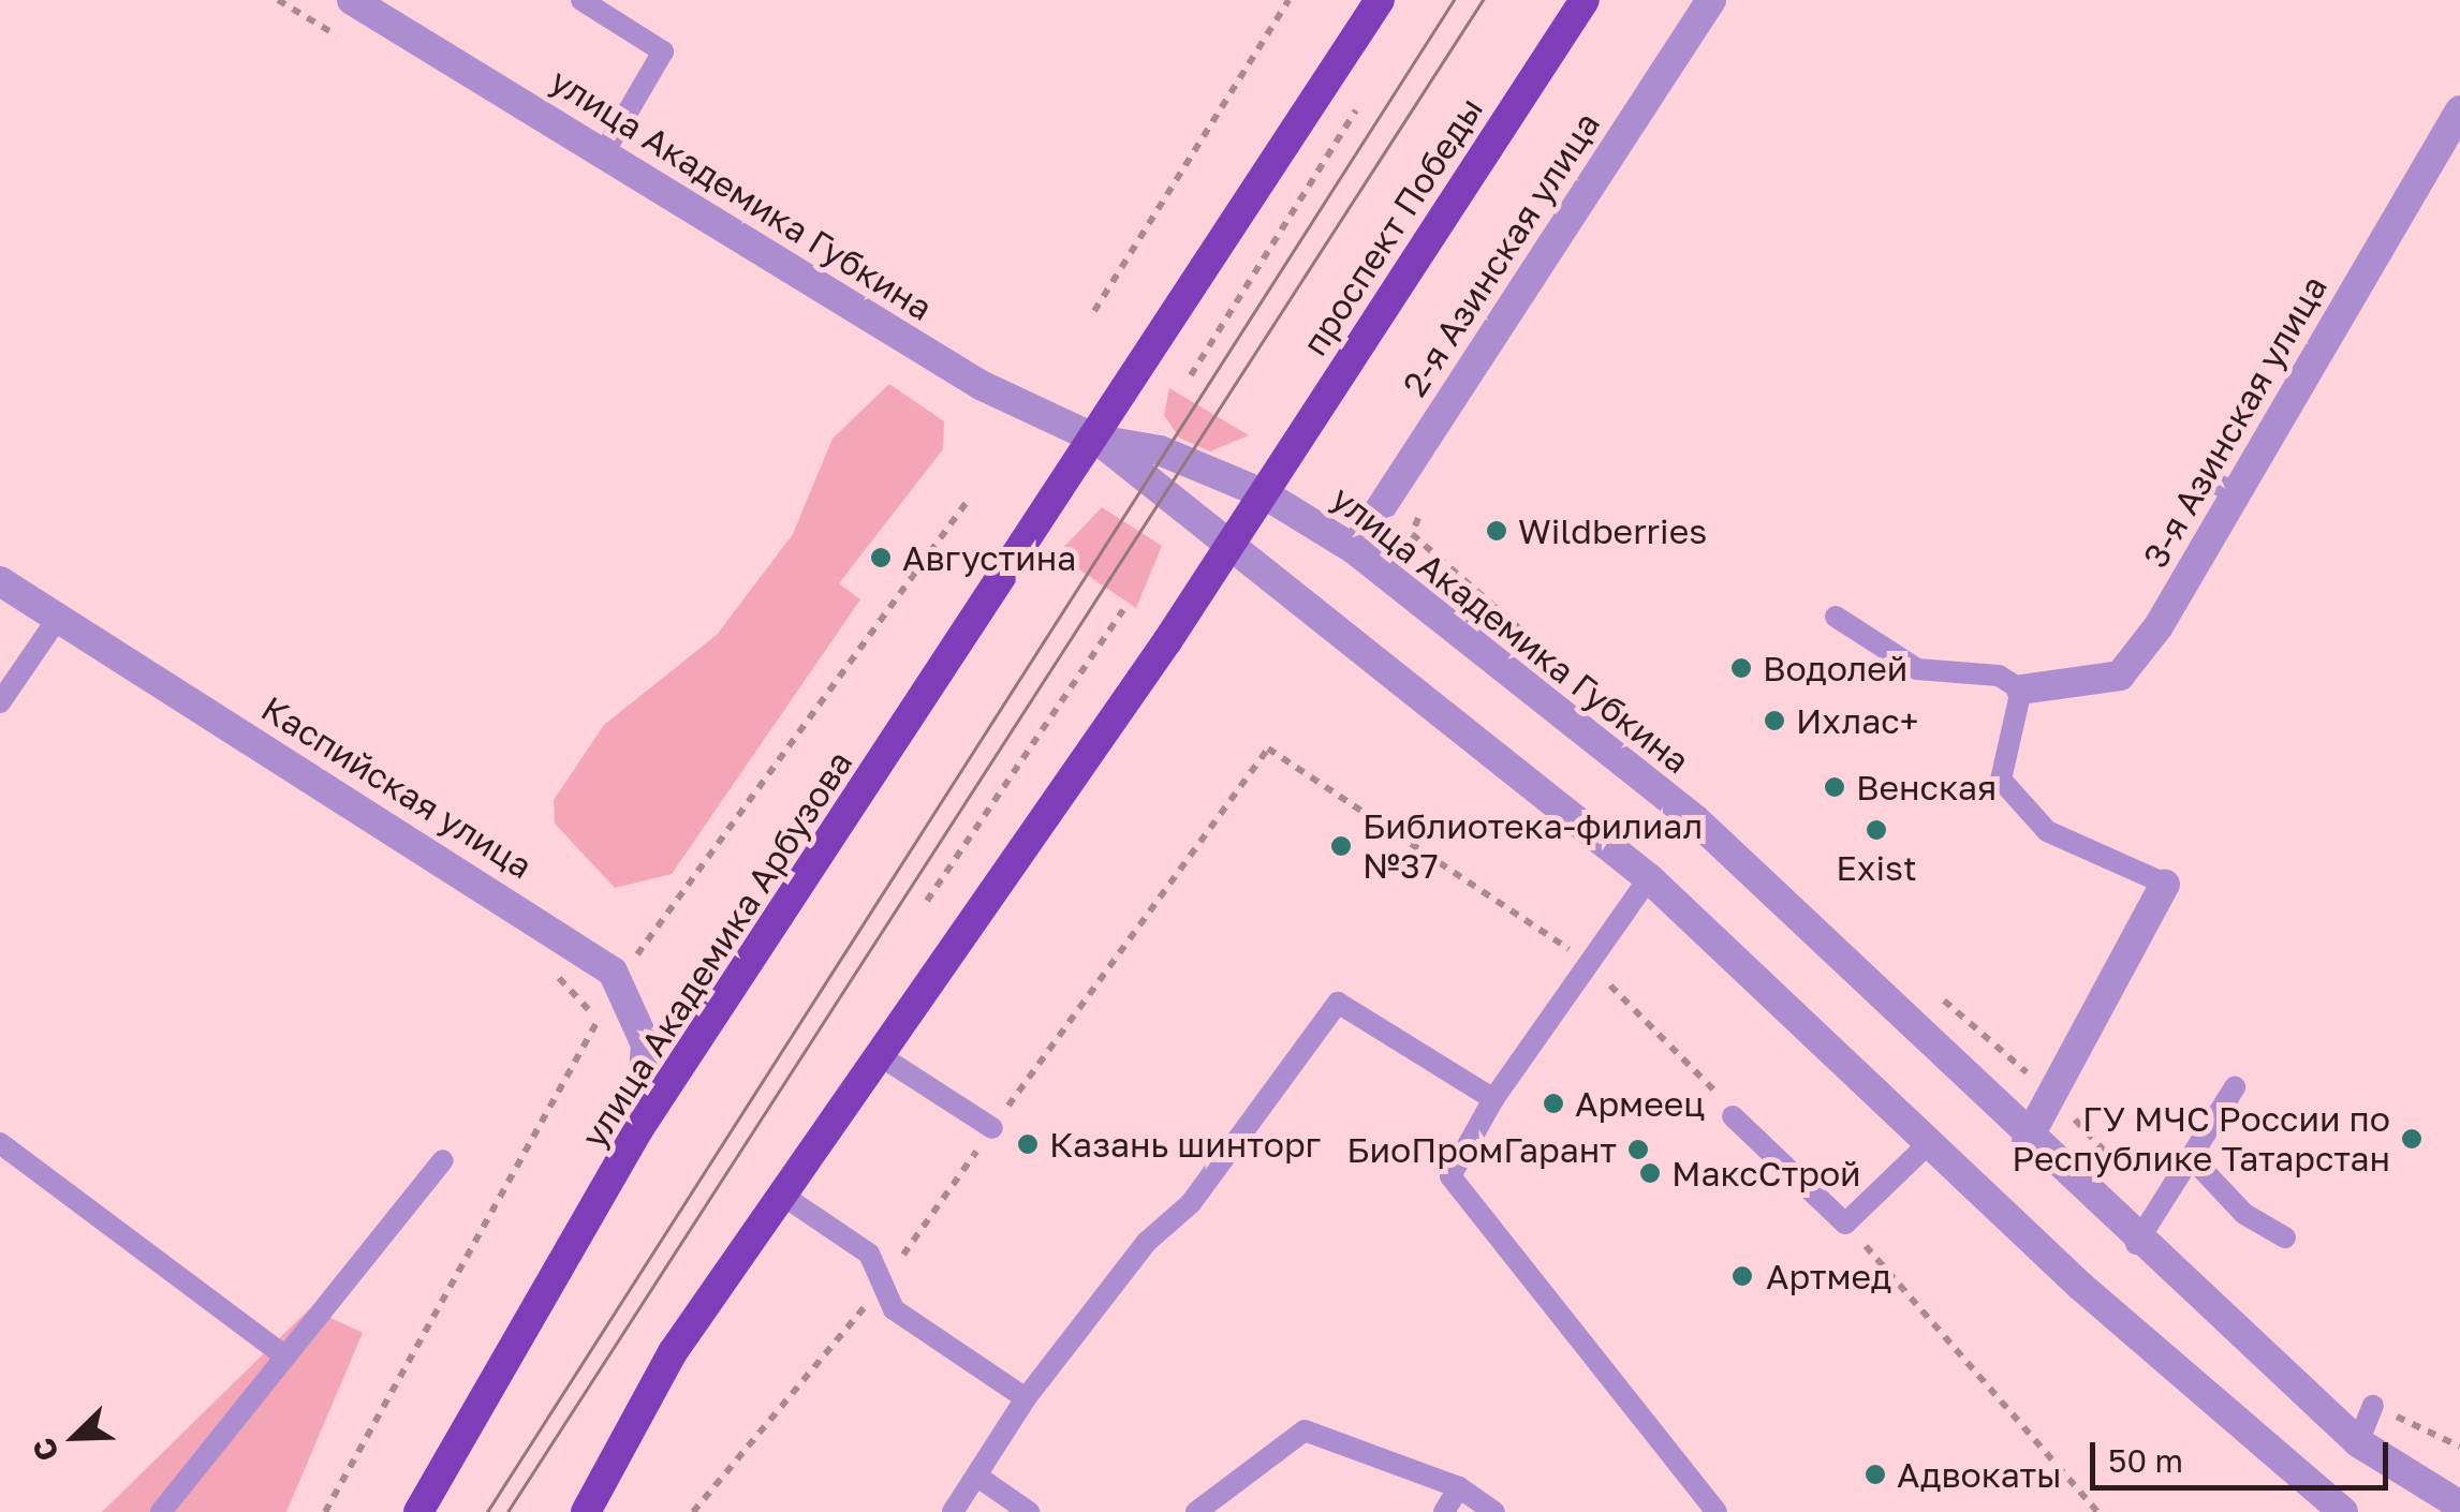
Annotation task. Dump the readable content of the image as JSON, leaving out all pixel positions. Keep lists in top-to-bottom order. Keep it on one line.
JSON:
{"streets":{"main road":["проспект Победы","улица Академика Арбузова"],"street":["улица Академика Губкина","2-я Азинская улица","3-я Азинская улица","Каспийская улица"]},"crossings":[["улица Академика Губкина","проспект Победы"],["улица Академика Губкина","2-я Азинская улица"],["улица Академика Губкина","улица Академика Арбузова"],["Каспийская улица","улица Академика Арбузова"]],"places":["Wildberries","Августина","Водолей","Ихлас+","Венская","Exist","Библиотека-филиал №37","Армеец","ГУ МЧС России по Республике Татарстан","Казань шинторг","БиоПромГарант","МаксСтрой","Артмед","Адвокаты"],"scale_bar":"50 m","north":"bottom left"}
